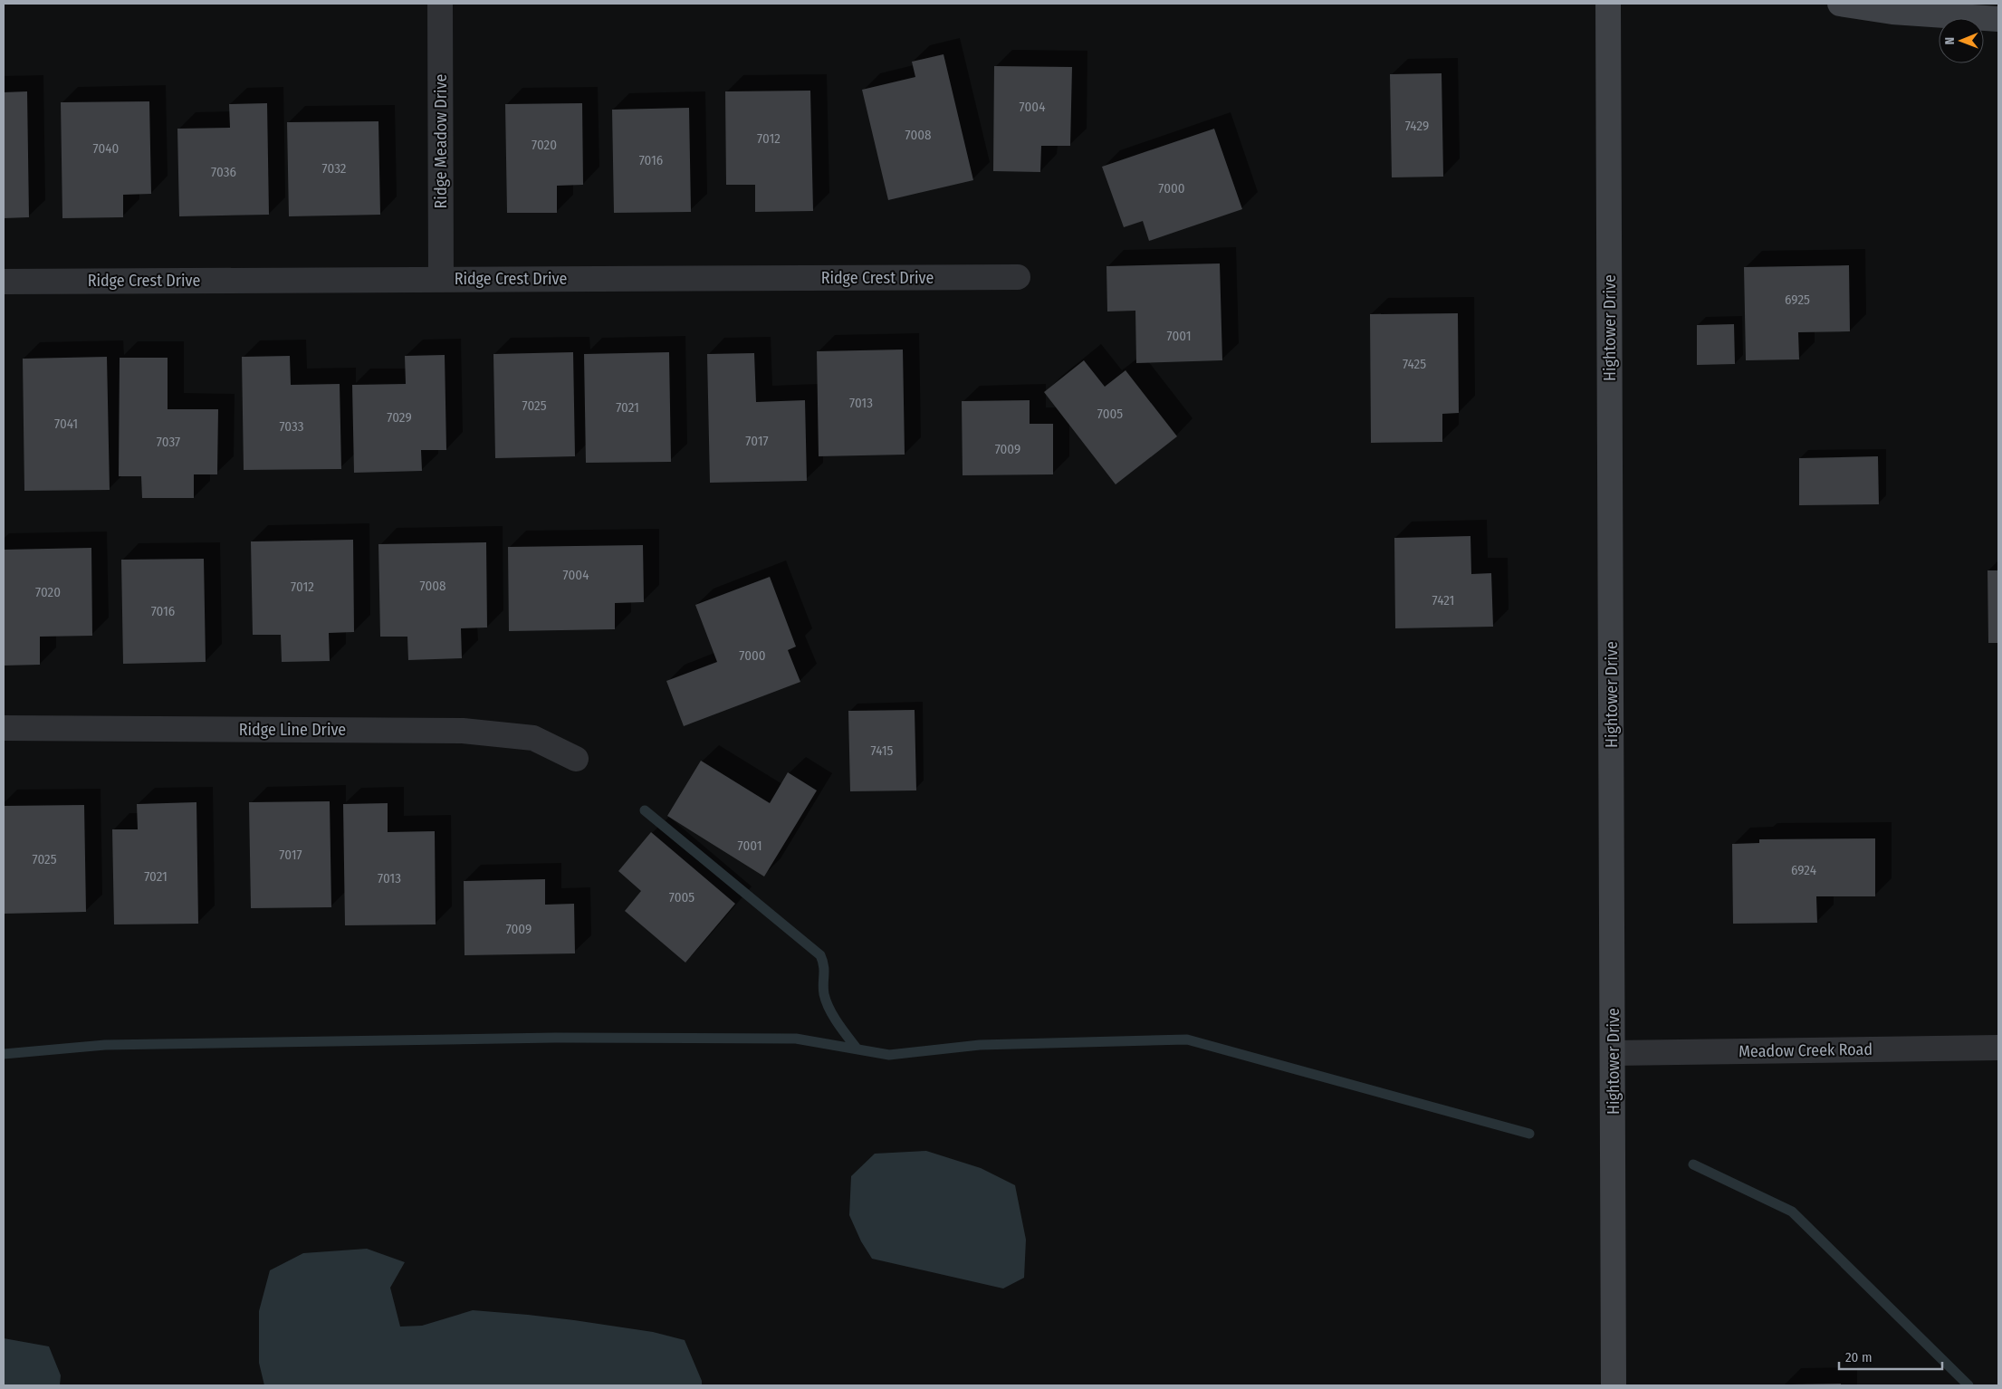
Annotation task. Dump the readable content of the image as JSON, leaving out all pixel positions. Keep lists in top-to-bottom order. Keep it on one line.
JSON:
{"streets":{"street":["Ridge Meadow Drive","Ridge Crest Drive","Hightower Drive","Ridge Line Drive","Meadow Creek Road"]},"crossings":[["Ridge Meadow Drive","Ridge Crest Drive"],["Hightower Drive","Meadow Creek Road"]],"house_numbers":["7004","7429","7008","7012","7020","7040","7016","7032","7036","7000","6925","7001","7425","7013","7025","7021","7005","7029","7041","7033","7017","7037","7009","7004","7008","7012","7020","7421","7016","7000","7415","7001","7017","7025","6924","7021","7013","7005","7009"],"scale_bar":"20 m","north":"left"}
